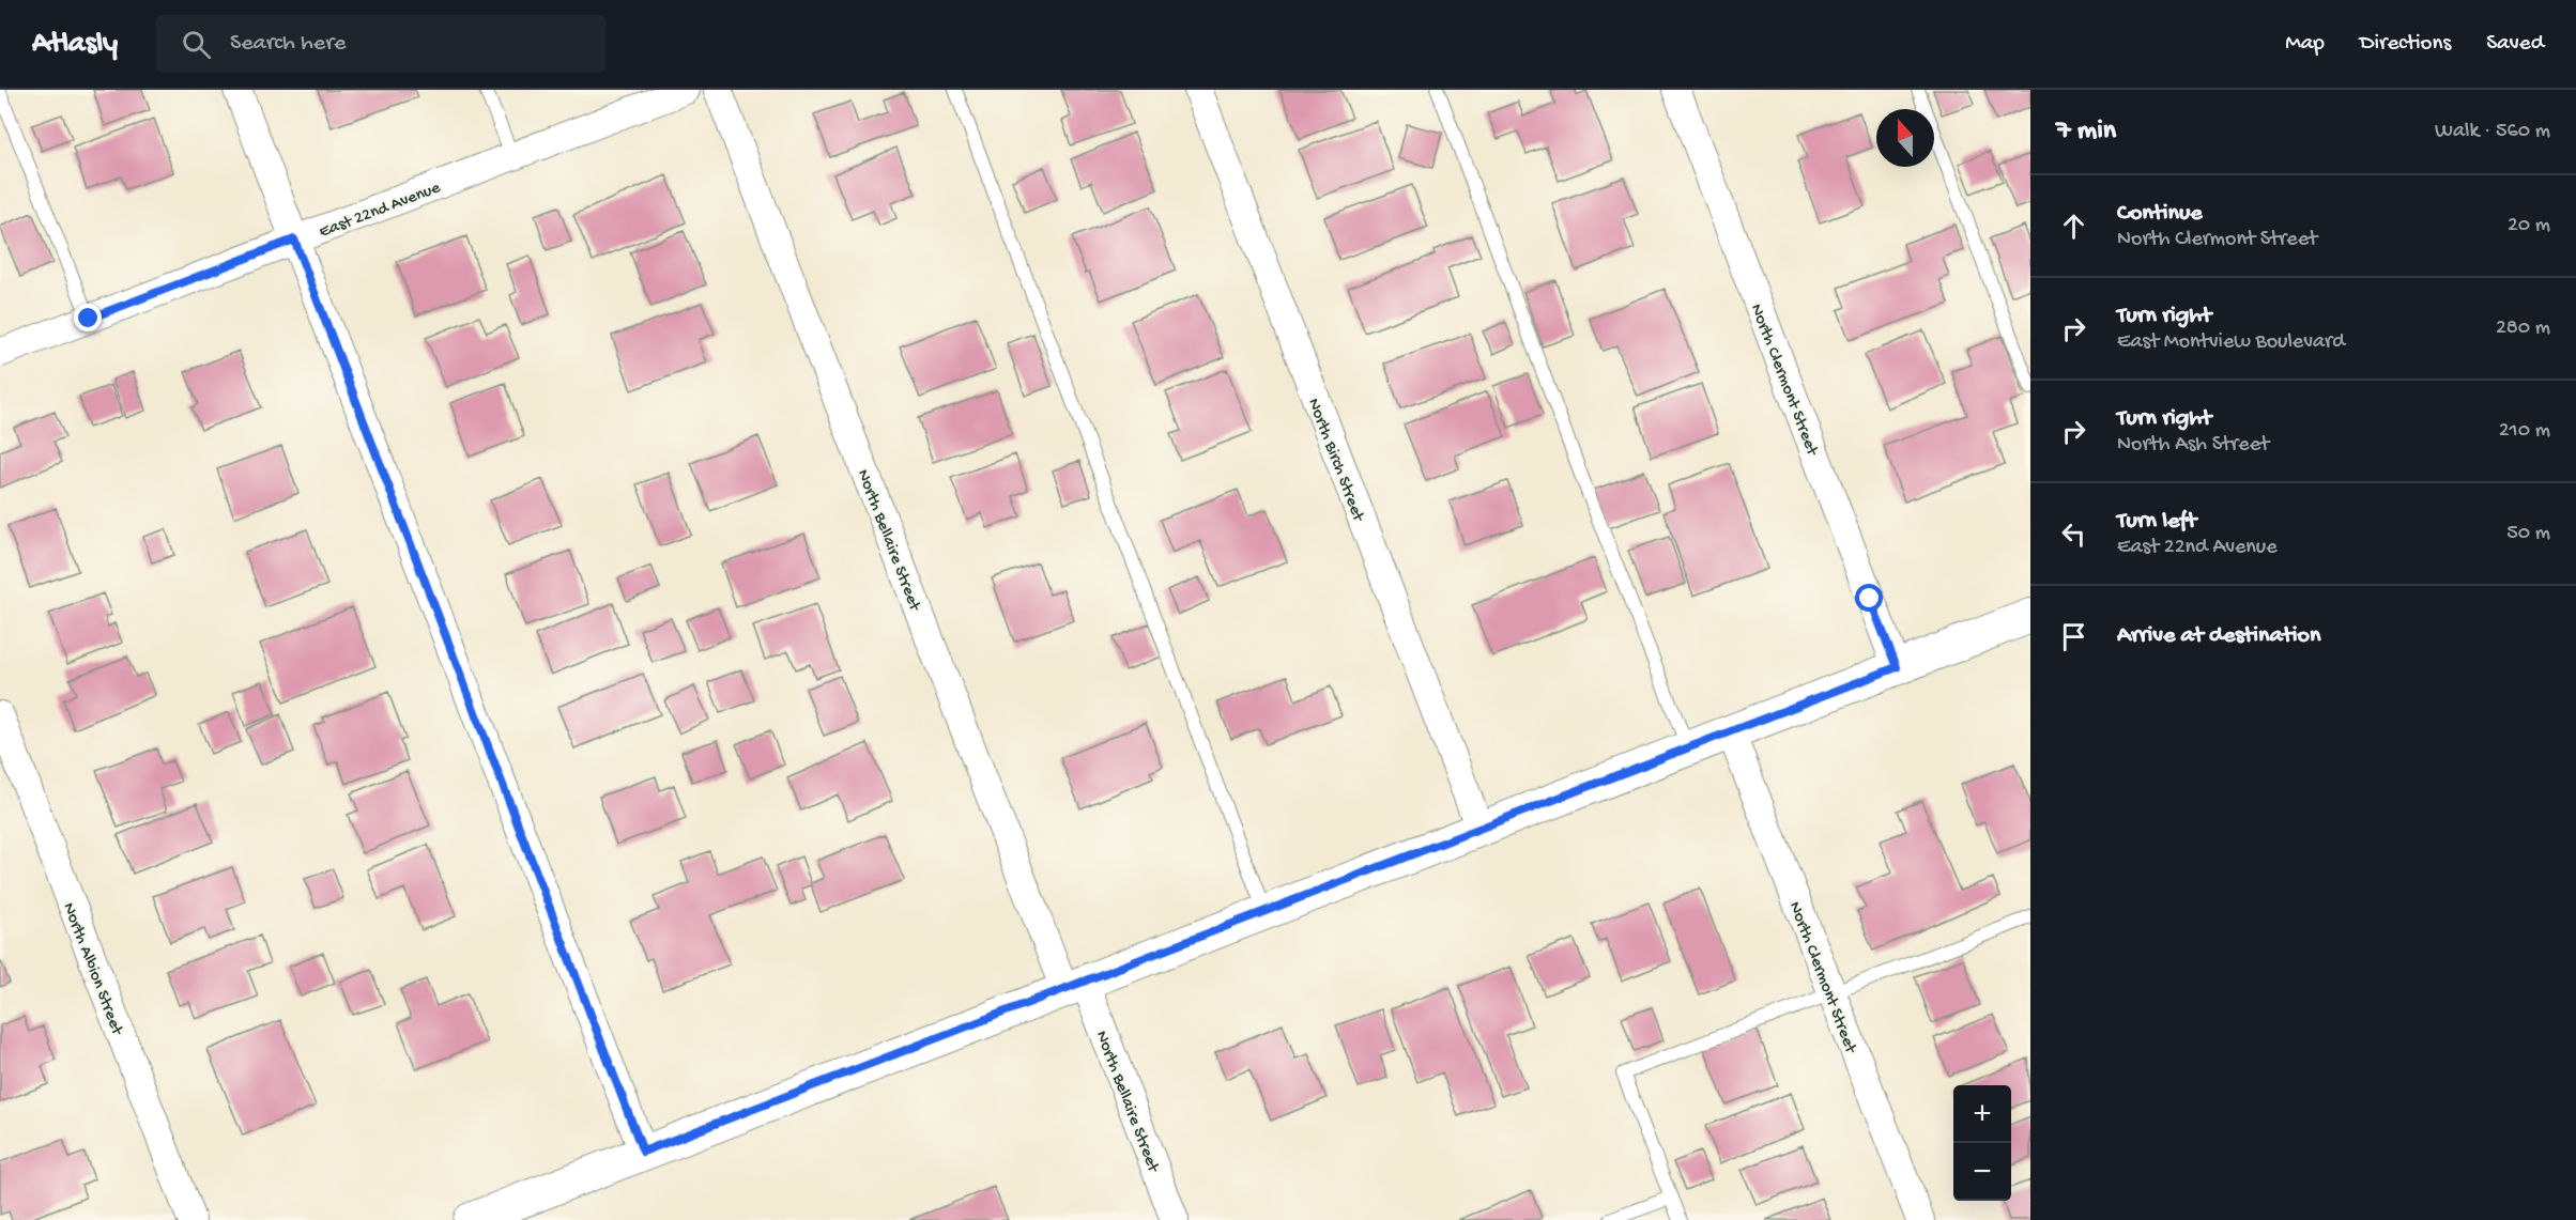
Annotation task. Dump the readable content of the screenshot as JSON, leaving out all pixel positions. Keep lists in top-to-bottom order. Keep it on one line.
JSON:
{"streets":{"street":["East 22nd Avenue","North Clermont Street","North Birch Street","North Bellaire Street","North Albion Street"]},"north":"top","page":{"header":"Atlasly","search":"Search here","nav":["Map","Directions","Saved"],"heading":["7 min","Walk · 560 m"],"list":[["Continue","North Clermont Street","20 m"],["Turn right","East Montview Boulevard","280 m"],["Turn right","North Ash Street","210 m"],["Turn left","East 22nd Avenue","50 m"],"Arrive at destination"],"map_buttons":["+","−"]}}
